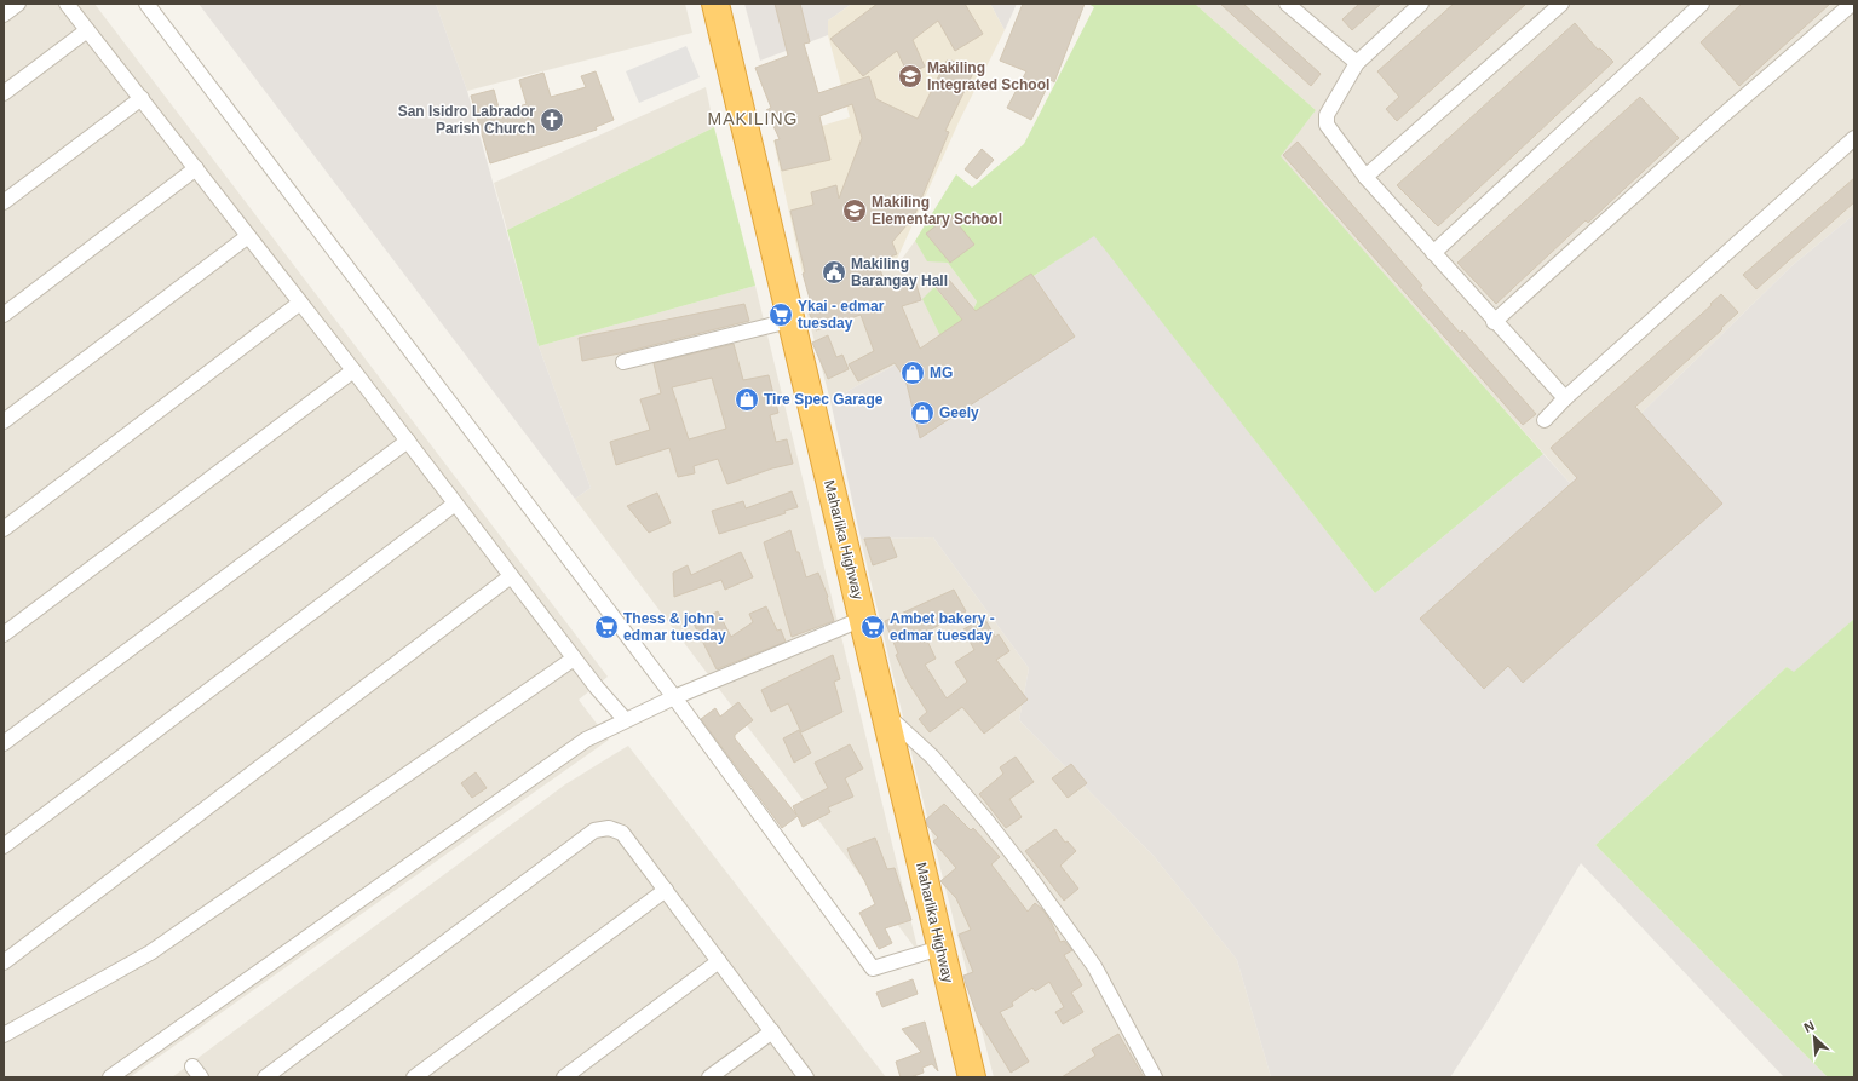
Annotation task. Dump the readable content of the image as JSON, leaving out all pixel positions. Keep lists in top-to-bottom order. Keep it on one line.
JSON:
{"streets":{"highway":["Maharlika Highway"]},"districts":["MAKILING"],"places":{"school or university":["Makiling Integrated School","Makiling Elementary School"],"church":["San Isidro Labrador Parish Church"],"public building":["Makiling Barangay Hall"],"supermarket":["Ykai - edmar tuesday","Thess & john - edmar tuesday","Ambet bakery - edmar tuesday"],"shop":["MG","Tire Spec Garage","Geely"]},"north":"top left"}
